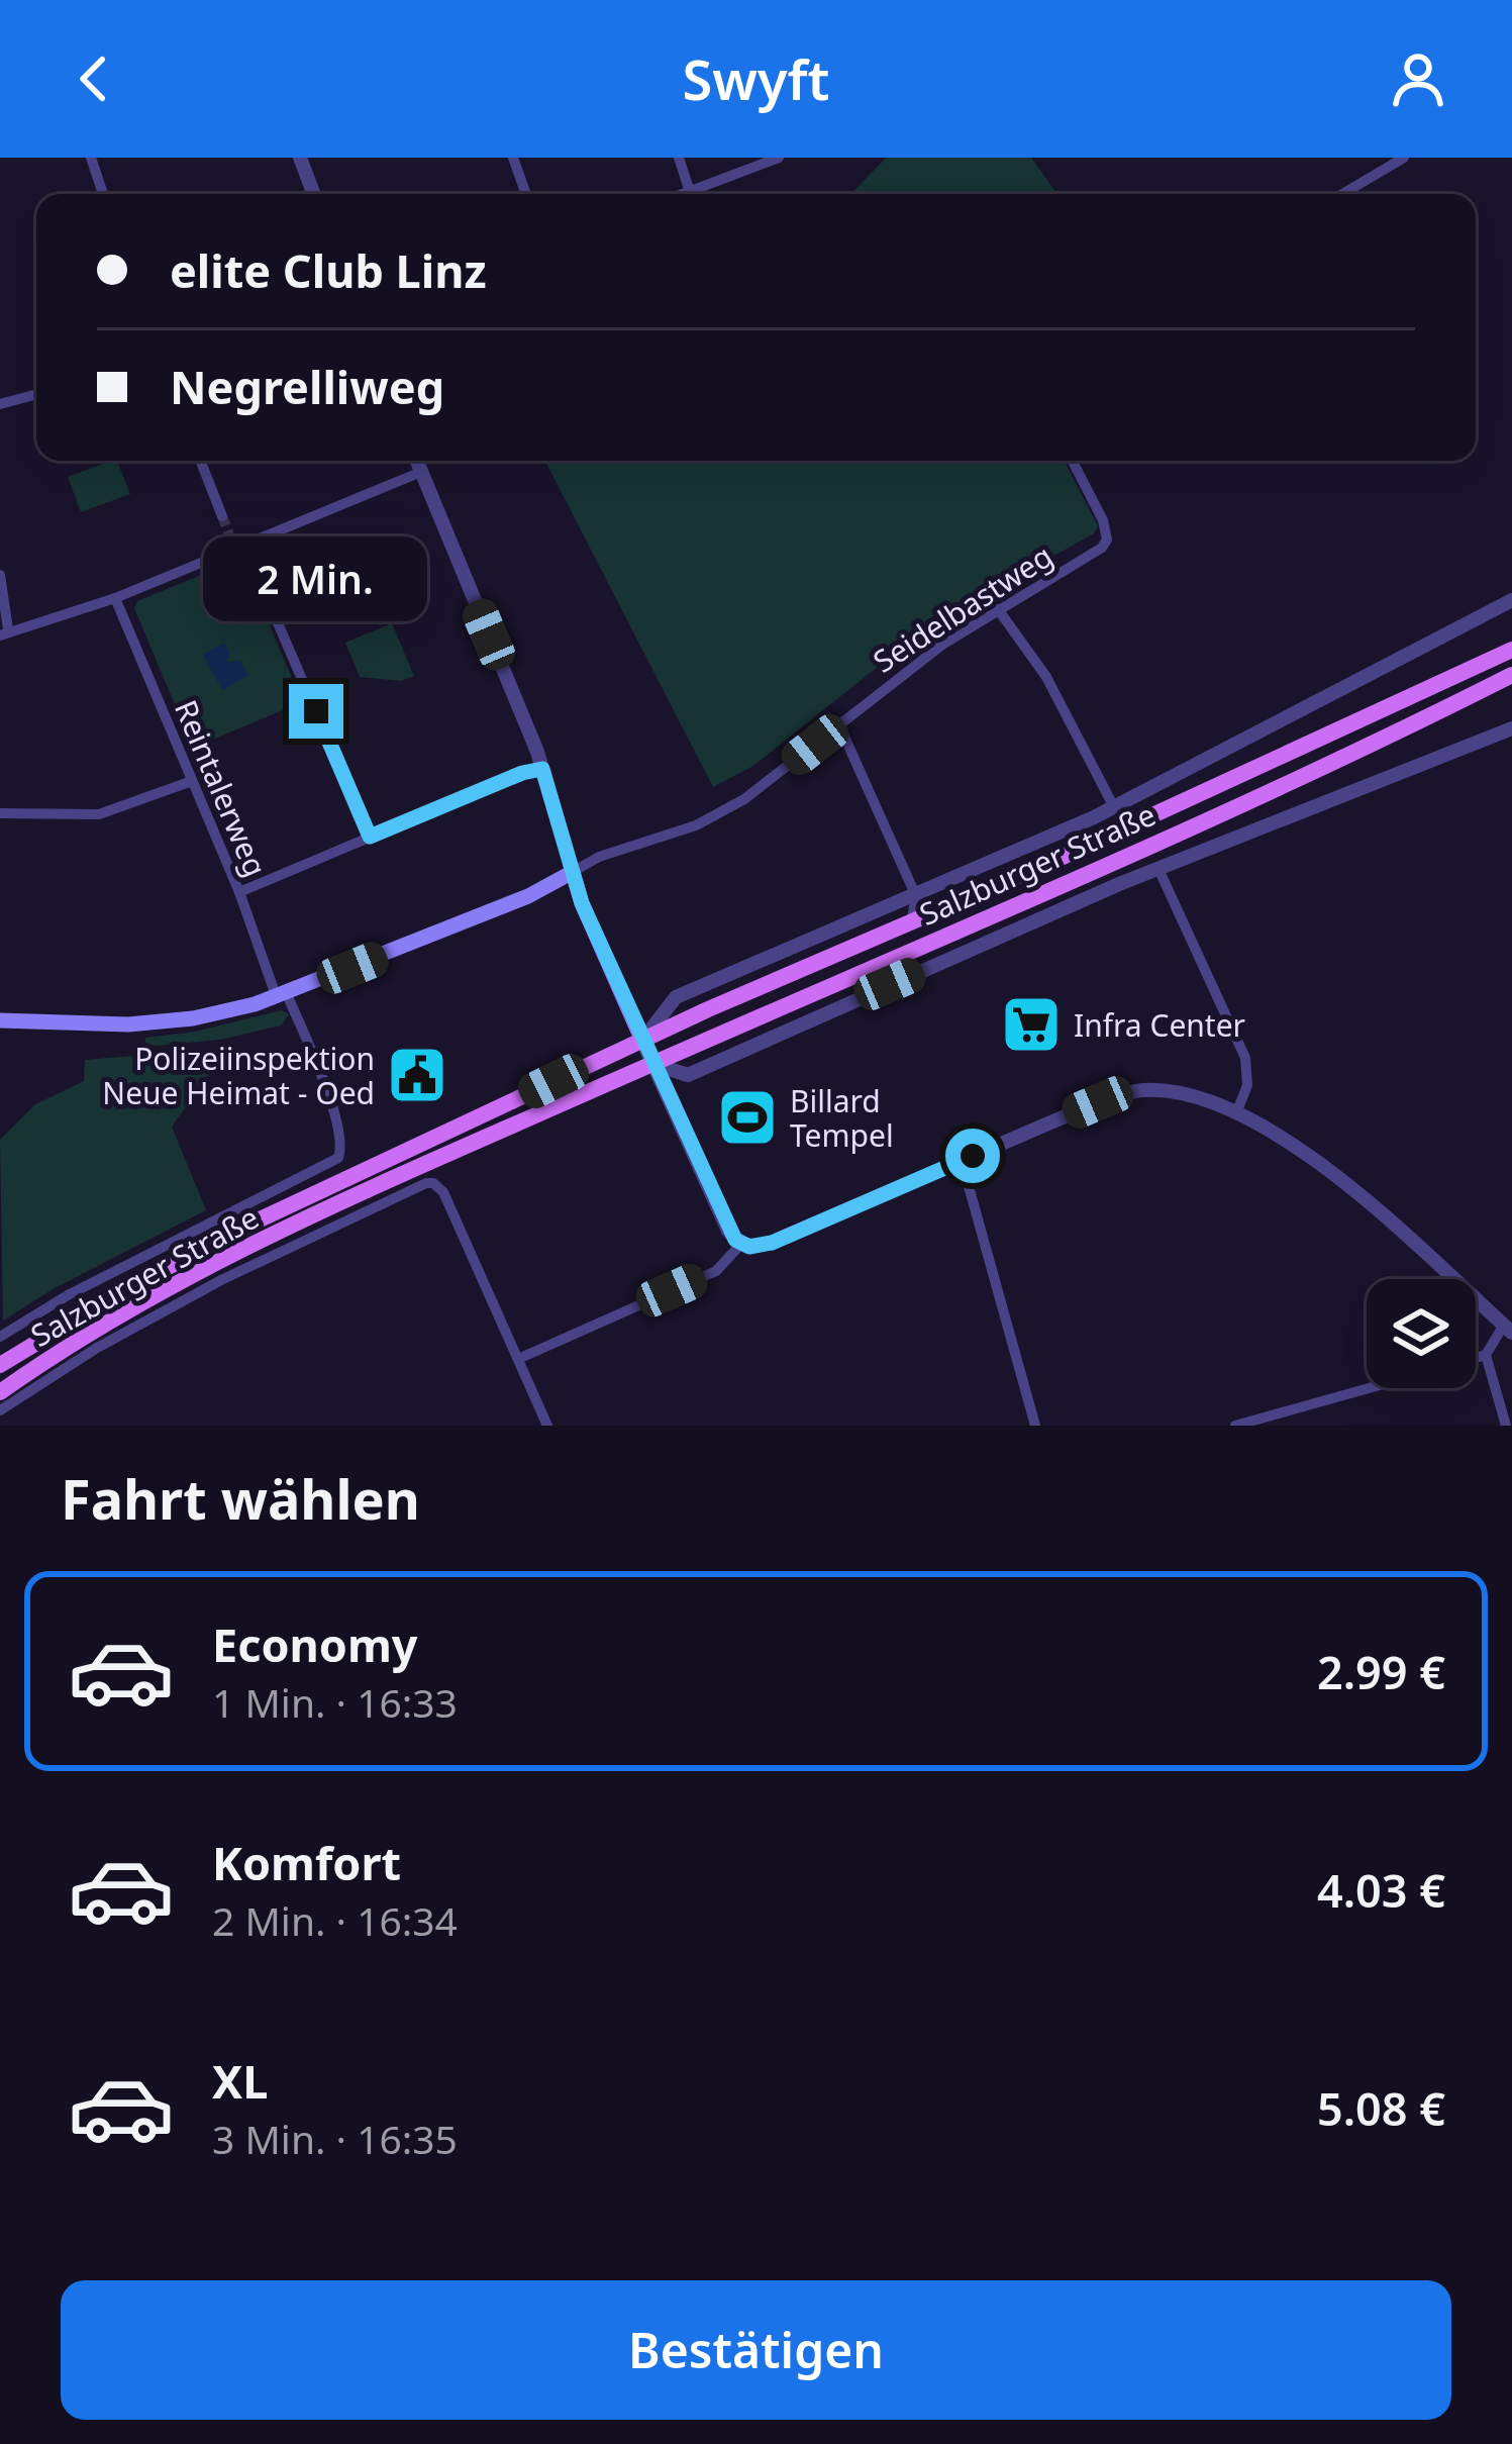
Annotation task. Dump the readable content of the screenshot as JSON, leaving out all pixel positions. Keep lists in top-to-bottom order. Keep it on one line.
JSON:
{"streets":{"main road":["Salzburger Straße"],"street":["Seidelbastweg","Reintalerweg"]},"crossings":[["Reintalerweg","Salzburger Straße"]],"places":{"supermarket":["Infra Center"],"public building":["Polizeiinspektion Neue Heimat - Oed"],"sports":["Billard Tempel"]},"page":{"header":"Swyft","banner":["elite Club Linz","Negrelliweg"],"bubble":"2 Min.","heading":"Fahrt wählen","list":[{"name":"Economy","note":"1 Min. · 16:33","value":"2.99 €"},{"name":"Komfort","note":"2 Min. · 16:34","value":"4.03 €"},{"name":"XL","note":"3 Min. · 16:35","value":"5.08 €"}],"buttons":"Bestätigen"}}
